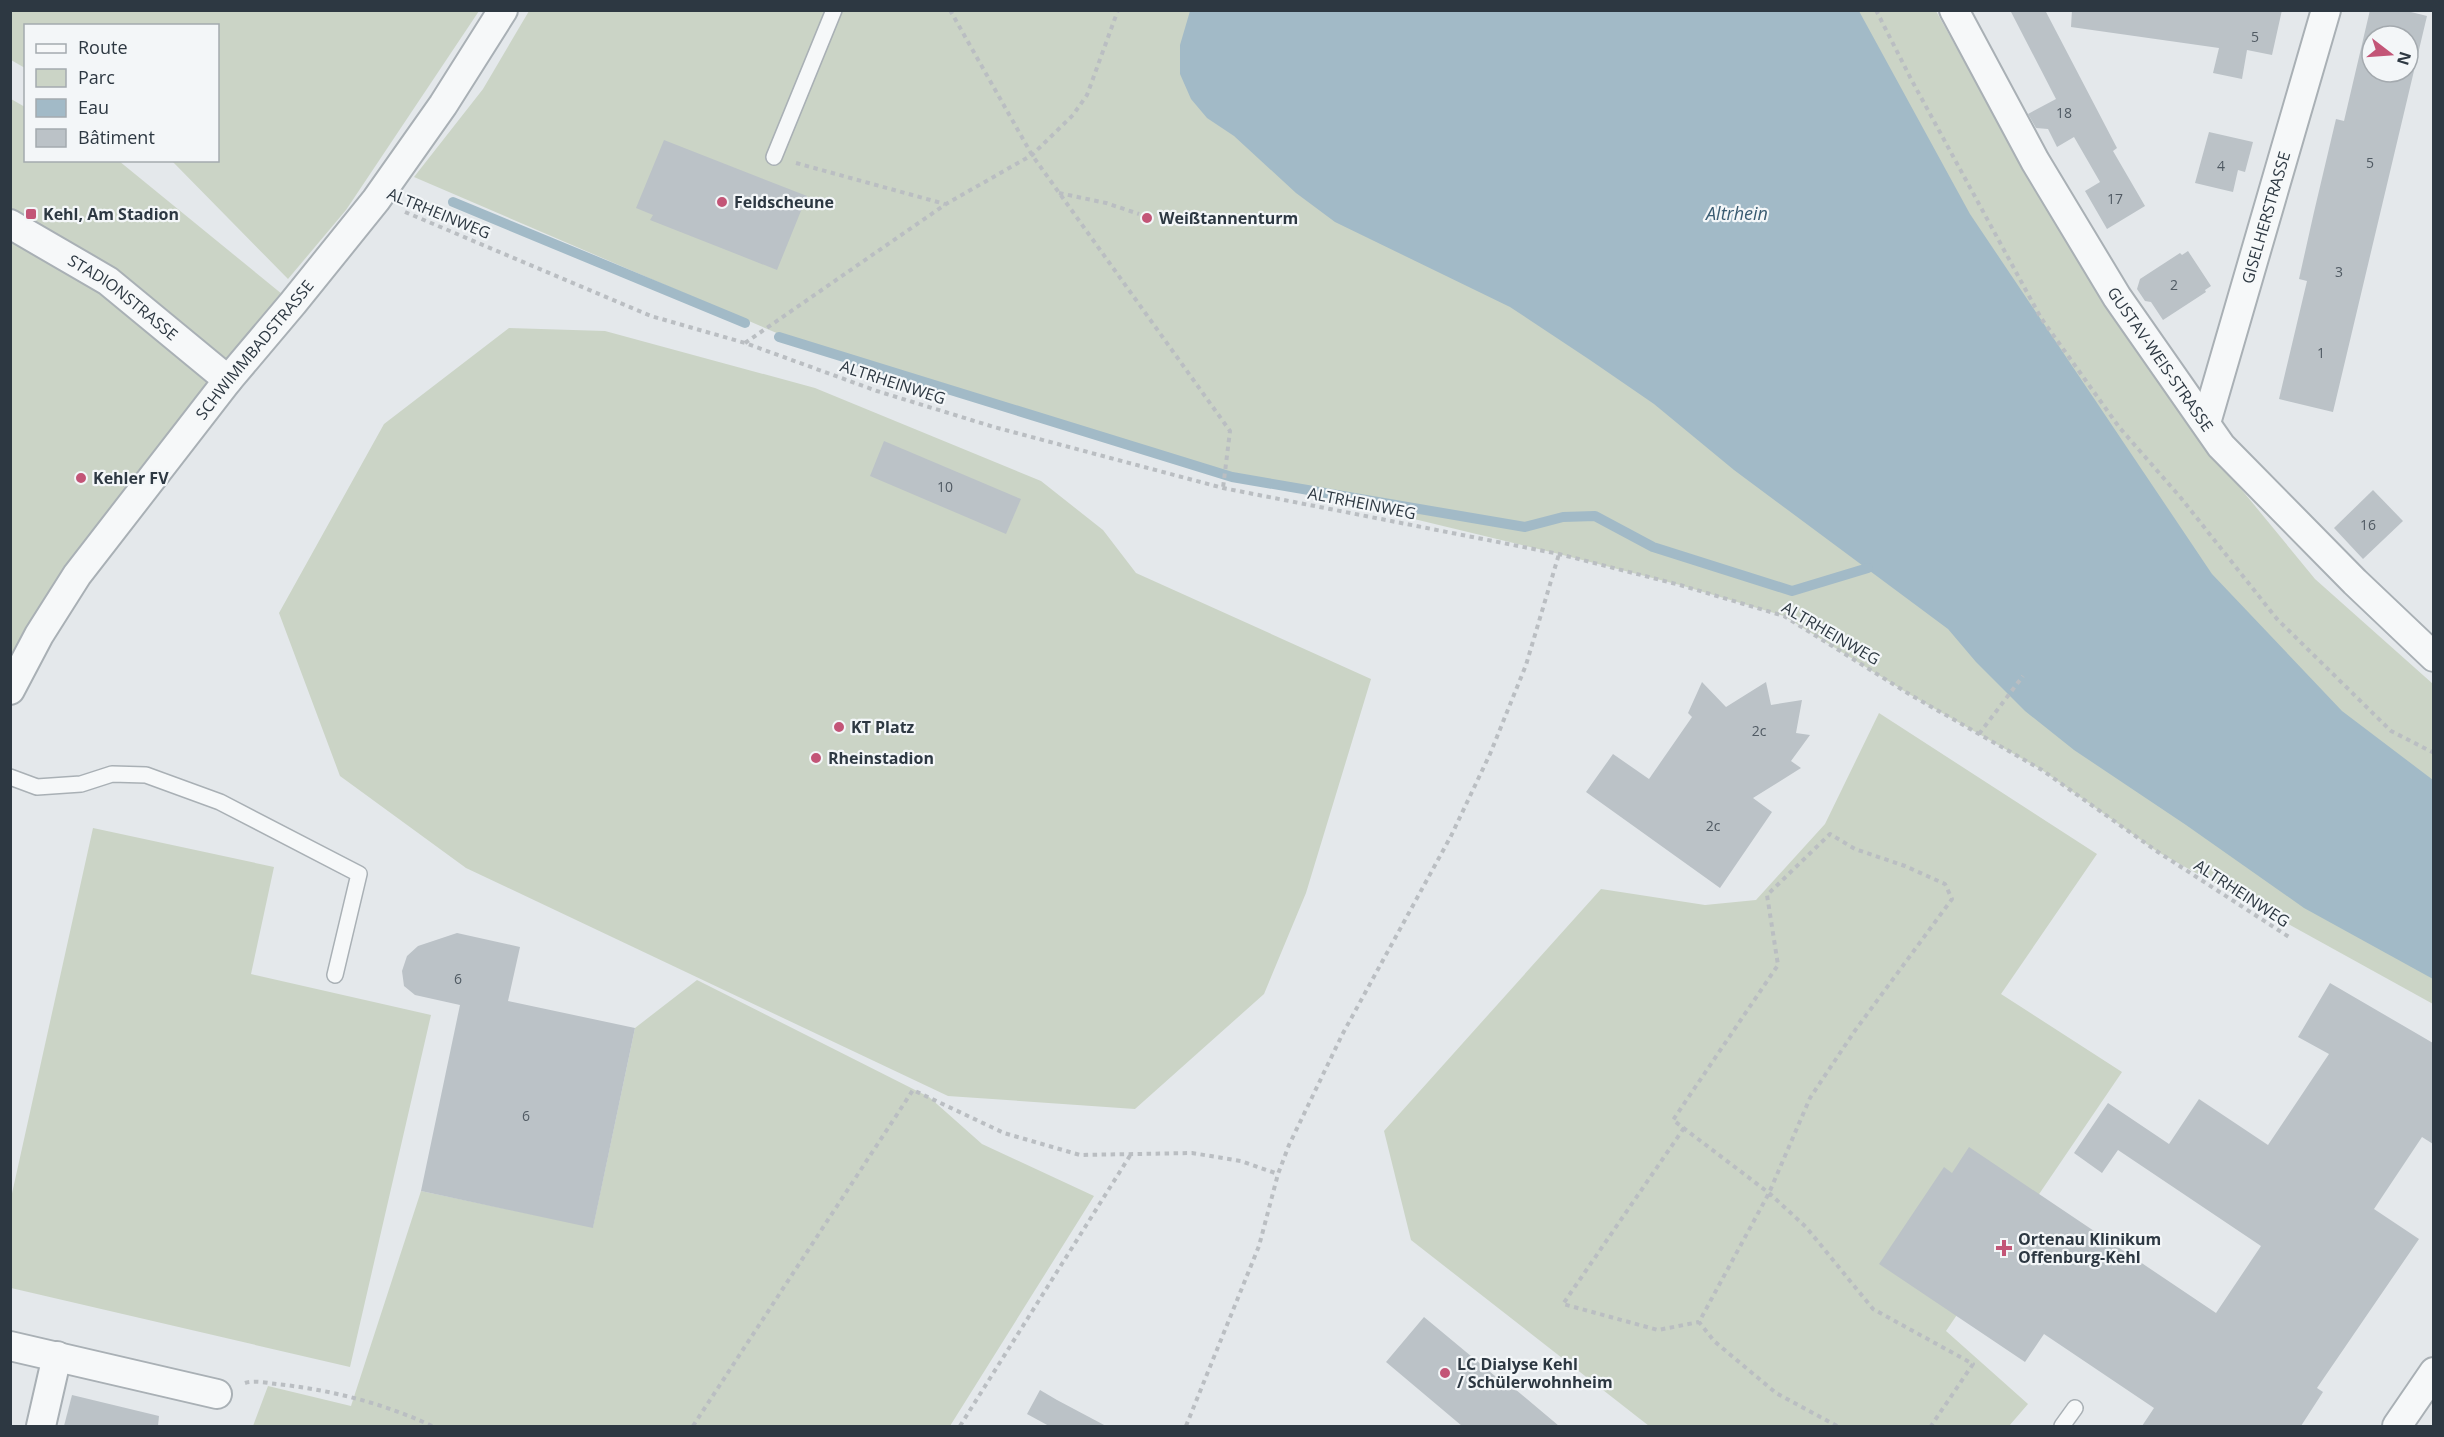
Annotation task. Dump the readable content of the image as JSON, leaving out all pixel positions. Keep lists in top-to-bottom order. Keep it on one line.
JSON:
{"streets":{"street":["GISELHERSTRASSE","STADIONSTRASSE","SCHWIMMBADSTRASSE","GUSTAV-WEIS-STRASSE"],"path":["ALTRHEINWEG"]},"crossings":[["ALTRHEINWEG","SCHWIMMBADSTRASSE"],["GISELHERSTRASSE","GUSTAV-WEIS-STRASSE"],["STADIONSTRASSE","SCHWIMMBADSTRASSE"]],"water":["Altrhein"],"places":{"other":["Feldscheune","Weißtannenturm","Kehler FV","KT Platz","Rheinstadion","LC Dialyse Kehl / Schülerwohnheim"],"transit":["Kehl, Am Stadion"],"health":["Ortenau Klinikum Offenburg-Kehl"]},"house_numbers":["5","18","5","4","17","3","2","1","10","16","2c","2c","6","6"],"legend":["Route","Parc","Eau","Bâtiment"],"north":"right"}
